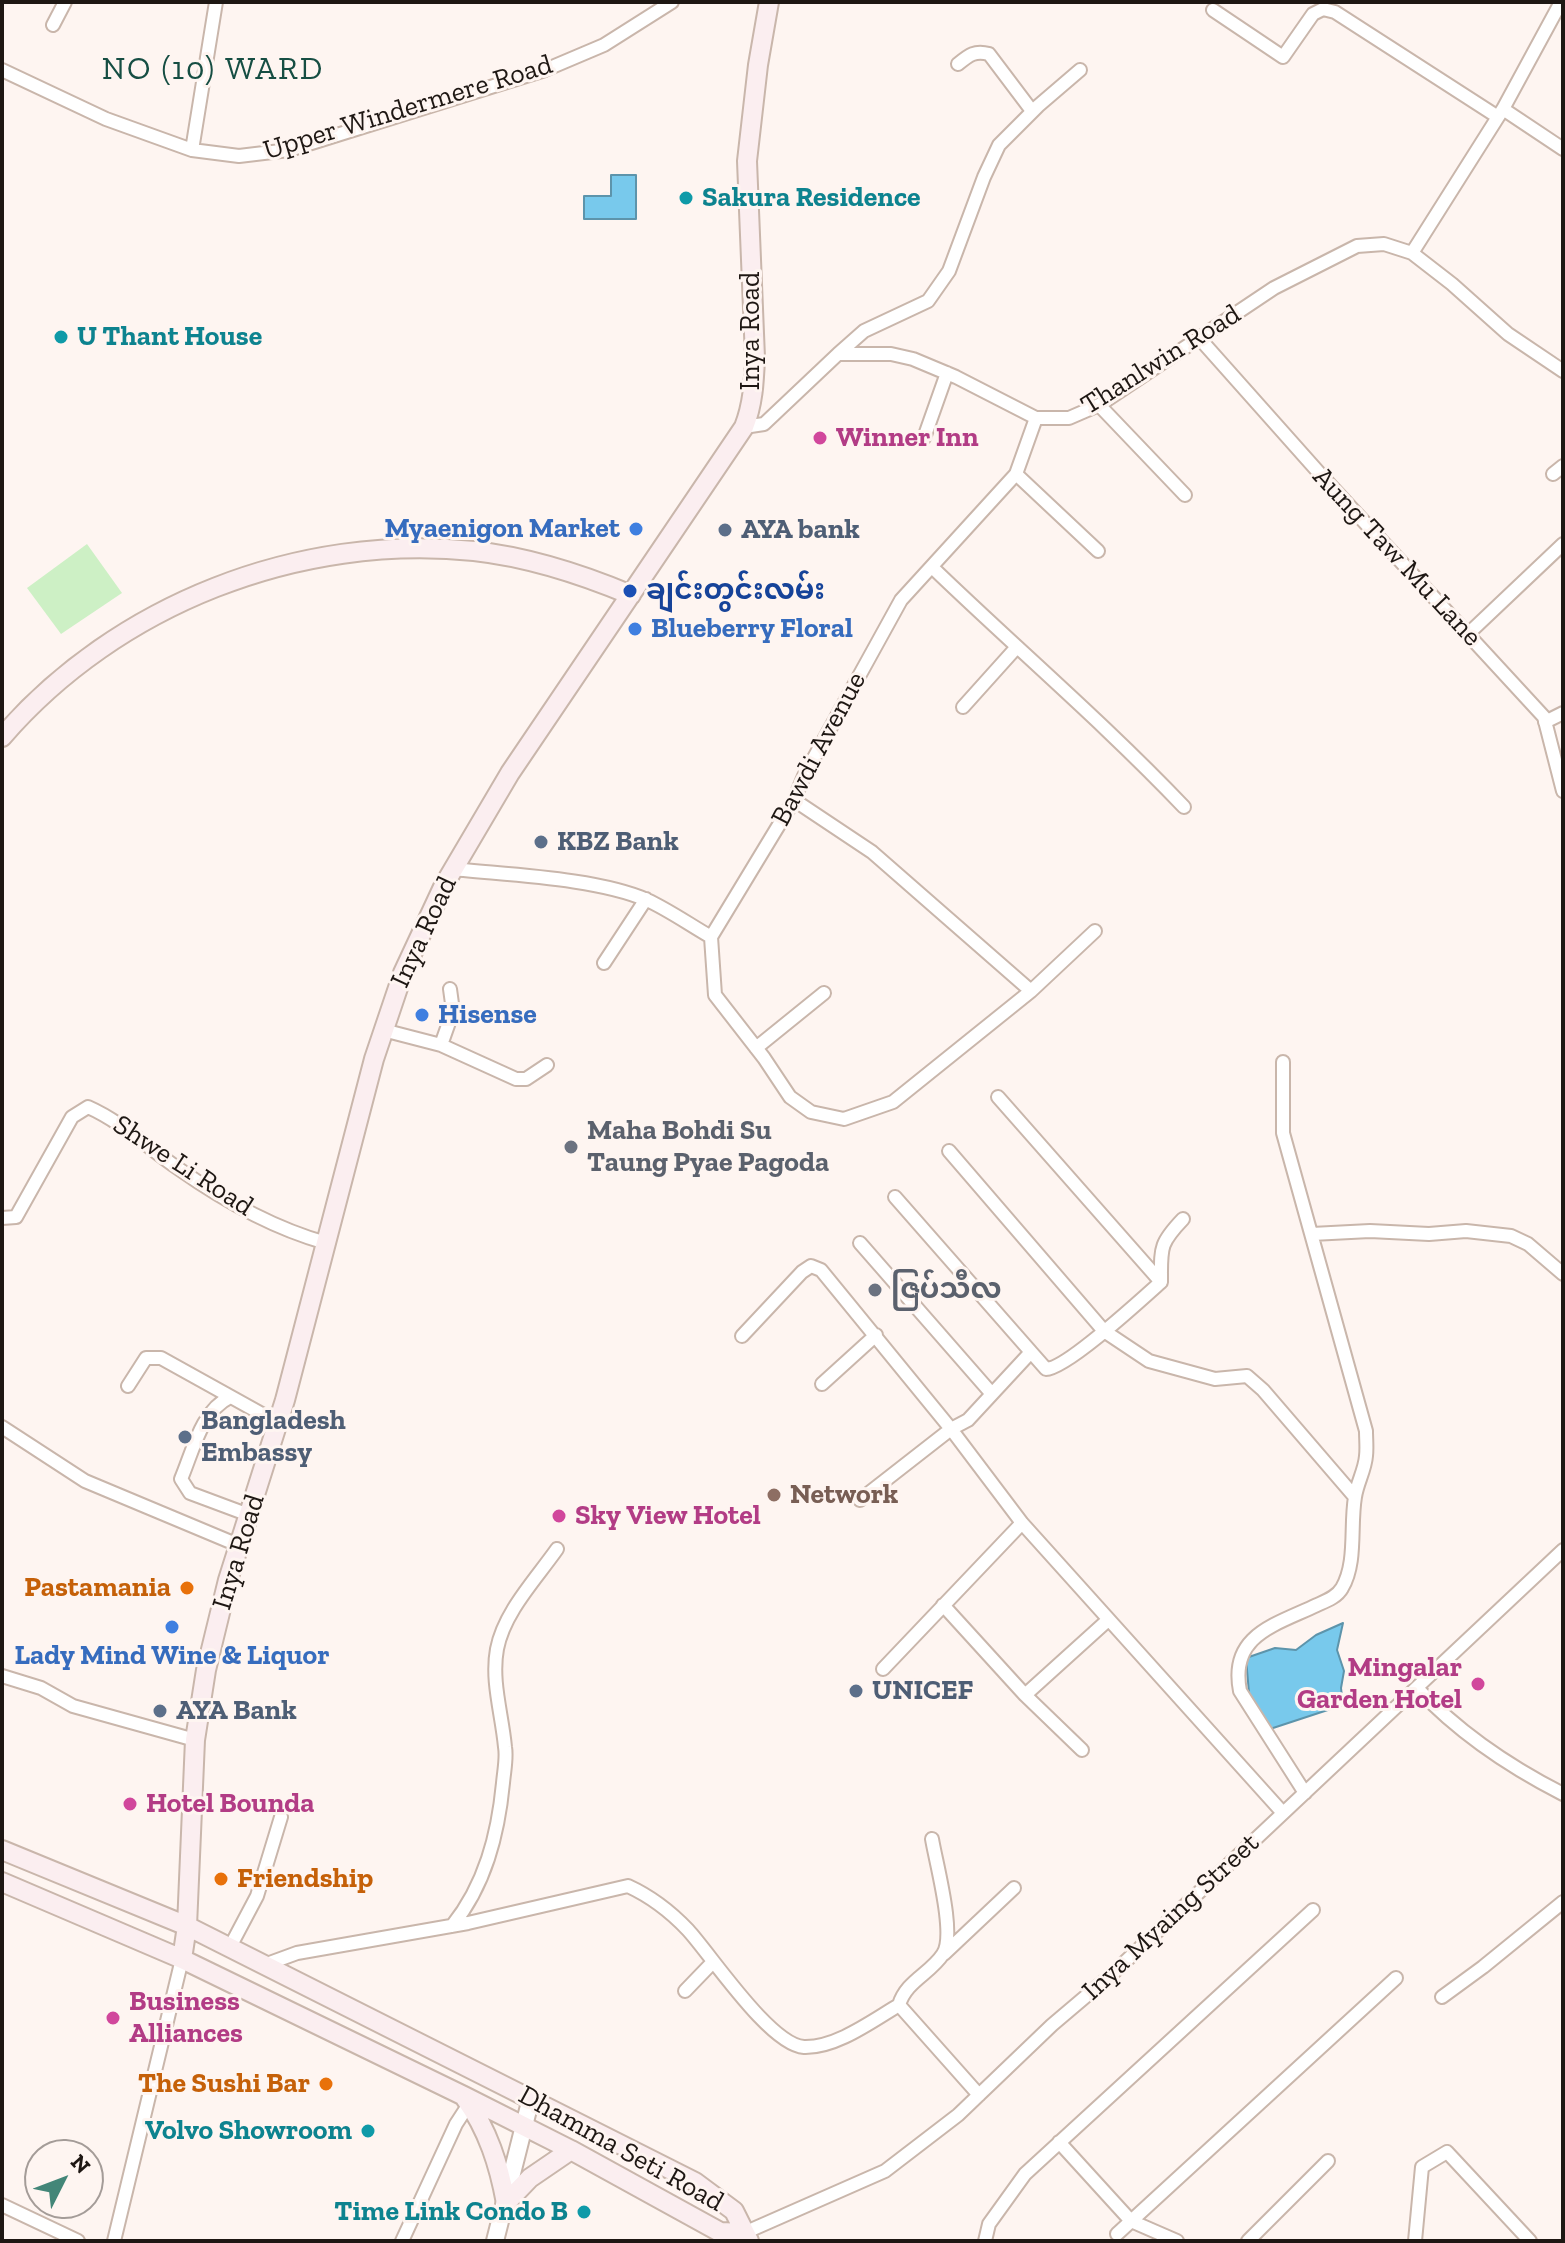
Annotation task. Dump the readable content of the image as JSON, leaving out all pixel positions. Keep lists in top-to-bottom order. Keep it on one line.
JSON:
{"streets":{"main road":["Inya Road","Dhamma Seti Road"],"street":["Upper Windermere Road","Thanlwin Road","Aung Taw Mu Lane","Bawdi Avenue","Shwe Li Road","Inya Myaing Street"]},"crossings":[["Inya Road","Shwe Li Road"],["Inya Road","Dhamma Seti Road"],["Thanlwin Road","Aung Taw Mu Lane"],["Thanlwin Road","Bawdi Avenue"],["Inya Myaing Street","Dhamma Seti Road"]],"districts":["NO (10) WARD"],"places":["Sakura Residence","U Thant House","Winner Inn","Myaenigon Market","AYA bank","ချင်းတွင်းလမ်း","Blueberry Floral","KBZ Bank","Hisense","Maha Bohdi Su Taung Pyae Pagoda","ဇြပ်သီလ","Bangladesh Embassy","Network","Sky View Hotel","Pastamania","Lady Mind Wine & Liquor","Mingalar Garden Hotel","UNICEF","AYA Bank","Hotel Bounda","Friendship","Business Alliances","The Sushi Bar","Volvo Showroom","Time Link Condo B"],"north":"top right"}
